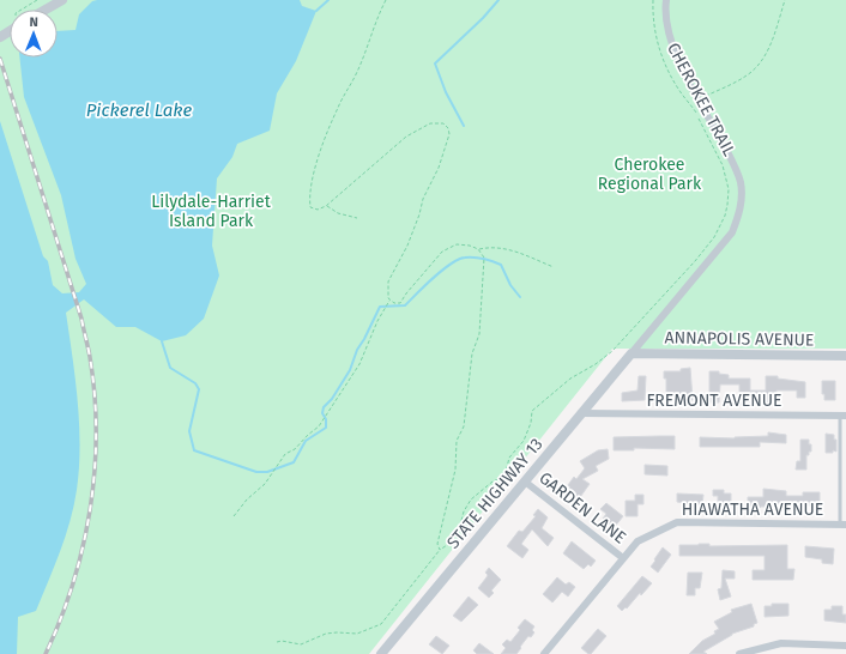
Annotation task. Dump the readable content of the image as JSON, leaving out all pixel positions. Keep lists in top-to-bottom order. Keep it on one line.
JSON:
{"streets":{"street":["ANNAPOLIS AVENUE","FREMONT AVENUE","STATE HIGHWAY 13","GARDEN LANE","HIAWATHA AVENUE"],"path":["CHEROKEE TRAIL"]},"crossings":[["ANNAPOLIS AVENUE","STATE HIGHWAY 13"],["FREMONT AVENUE","STATE HIGHWAY 13"],["STATE HIGHWAY 13","GARDEN LANE"],["GARDEN LANE","HIAWATHA AVENUE"]],"water":["Pickerel Lake"],"parks":["Cherokee Regional Park","Lilydale-Harriet Island Park"],"north":"top"}
